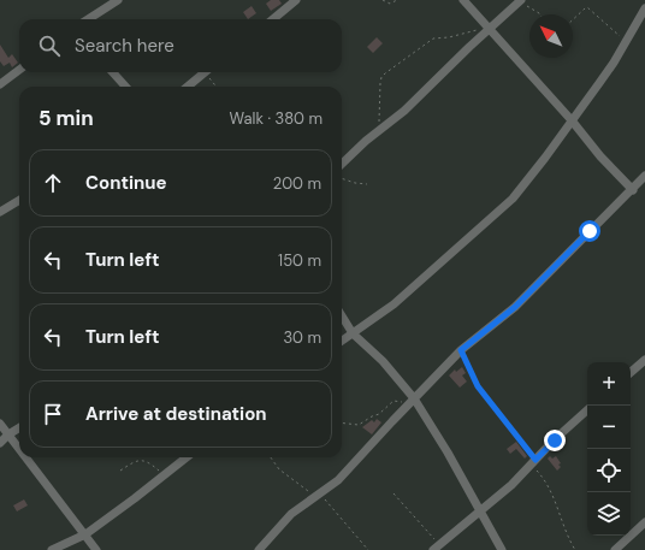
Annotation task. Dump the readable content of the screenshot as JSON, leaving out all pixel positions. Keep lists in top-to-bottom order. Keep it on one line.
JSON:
{"north":"top left","page":{"search":"Search here","heading":["5 min","Walk · 380 m"],"list":[["Continue","200 m"],["Turn left","150 m"],["Turn left","30 m"],"Arrive at destination"],"map_buttons":["+","−"]}}
